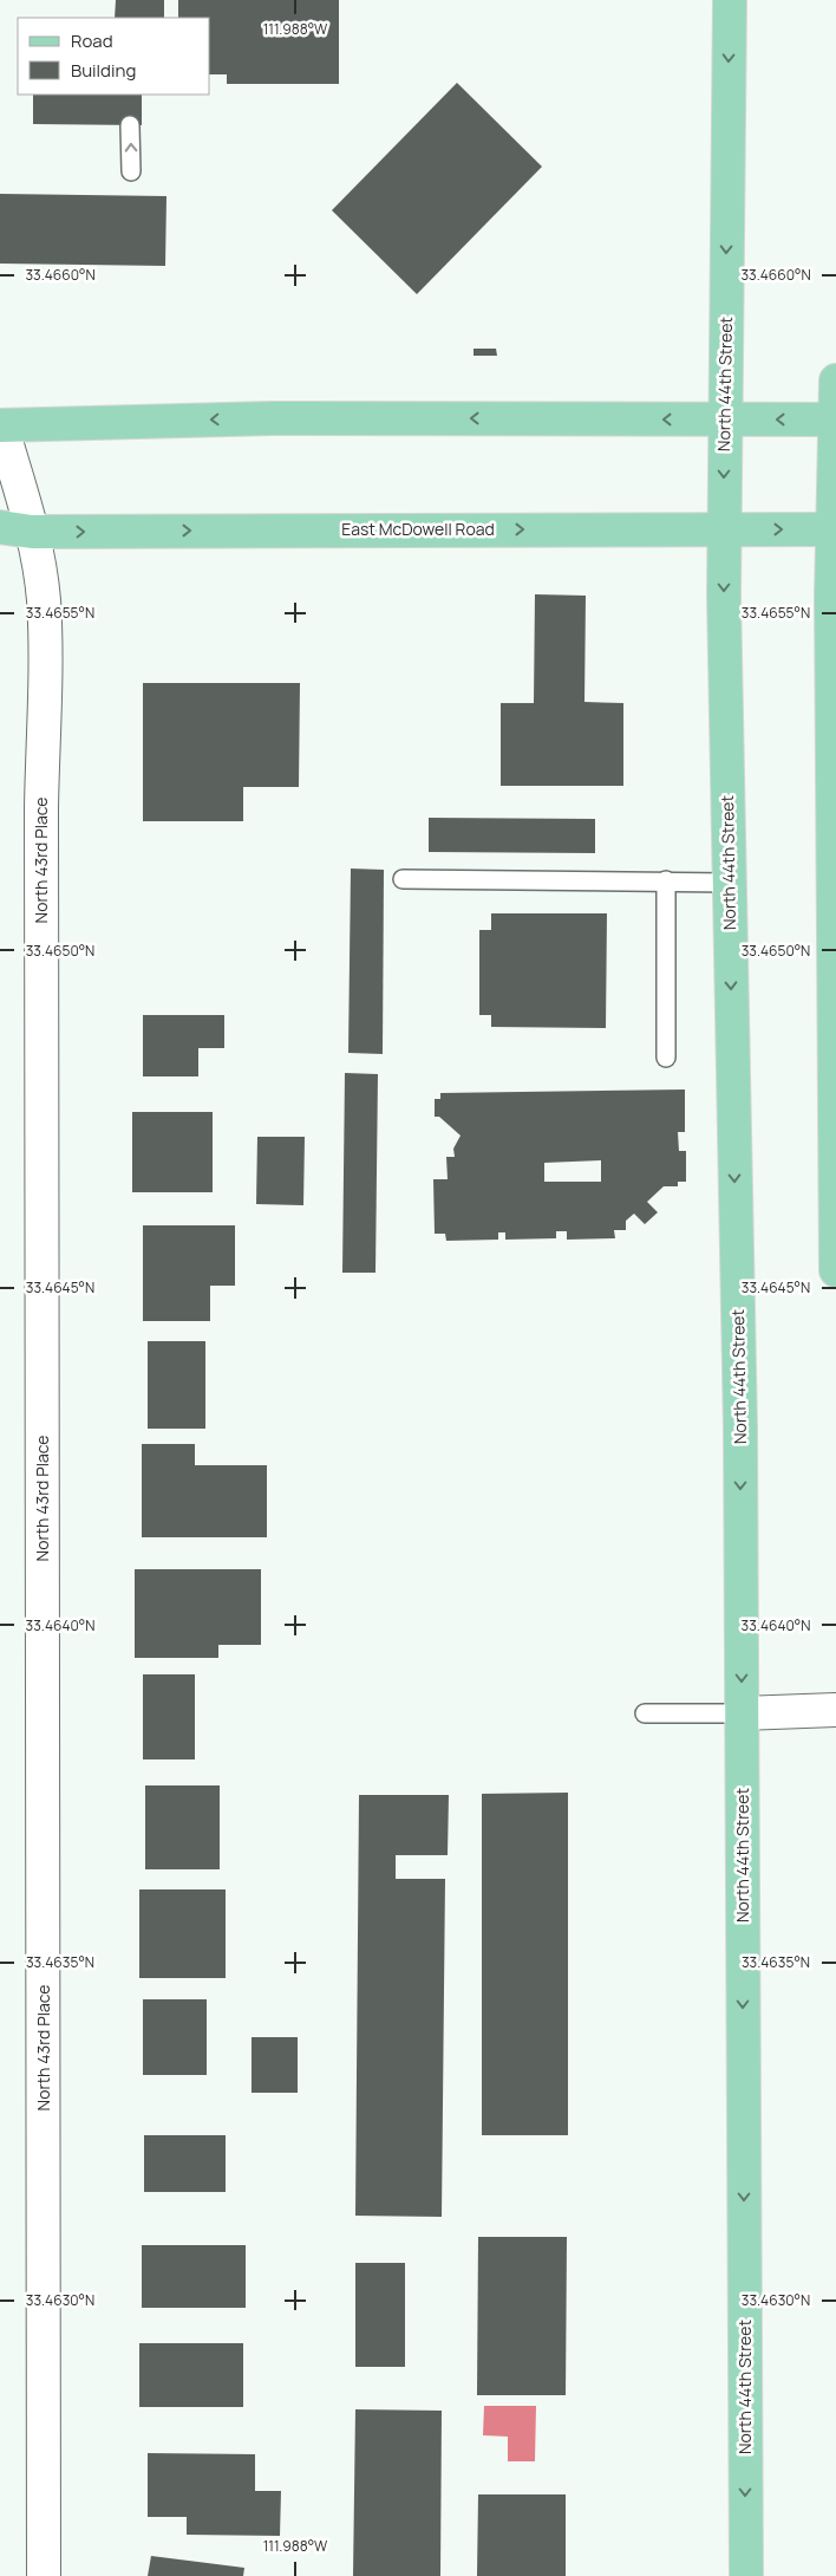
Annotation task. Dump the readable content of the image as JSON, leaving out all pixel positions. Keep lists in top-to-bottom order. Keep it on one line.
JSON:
{"streets":{"main road":["North 44th Street","East McDowell Road"],"street":["North 43rd Place"]},"crossings":[["North 44th Street","East McDowell Road"],["East McDowell Road","North 43rd Place"]],"legend":["Road","Building"],"coordinates":["111.988°W","33.4660°N","33.4655°N","33.4650°N","33.4645°N","33.4640°N","33.4635°N","33.4630°N"]}
